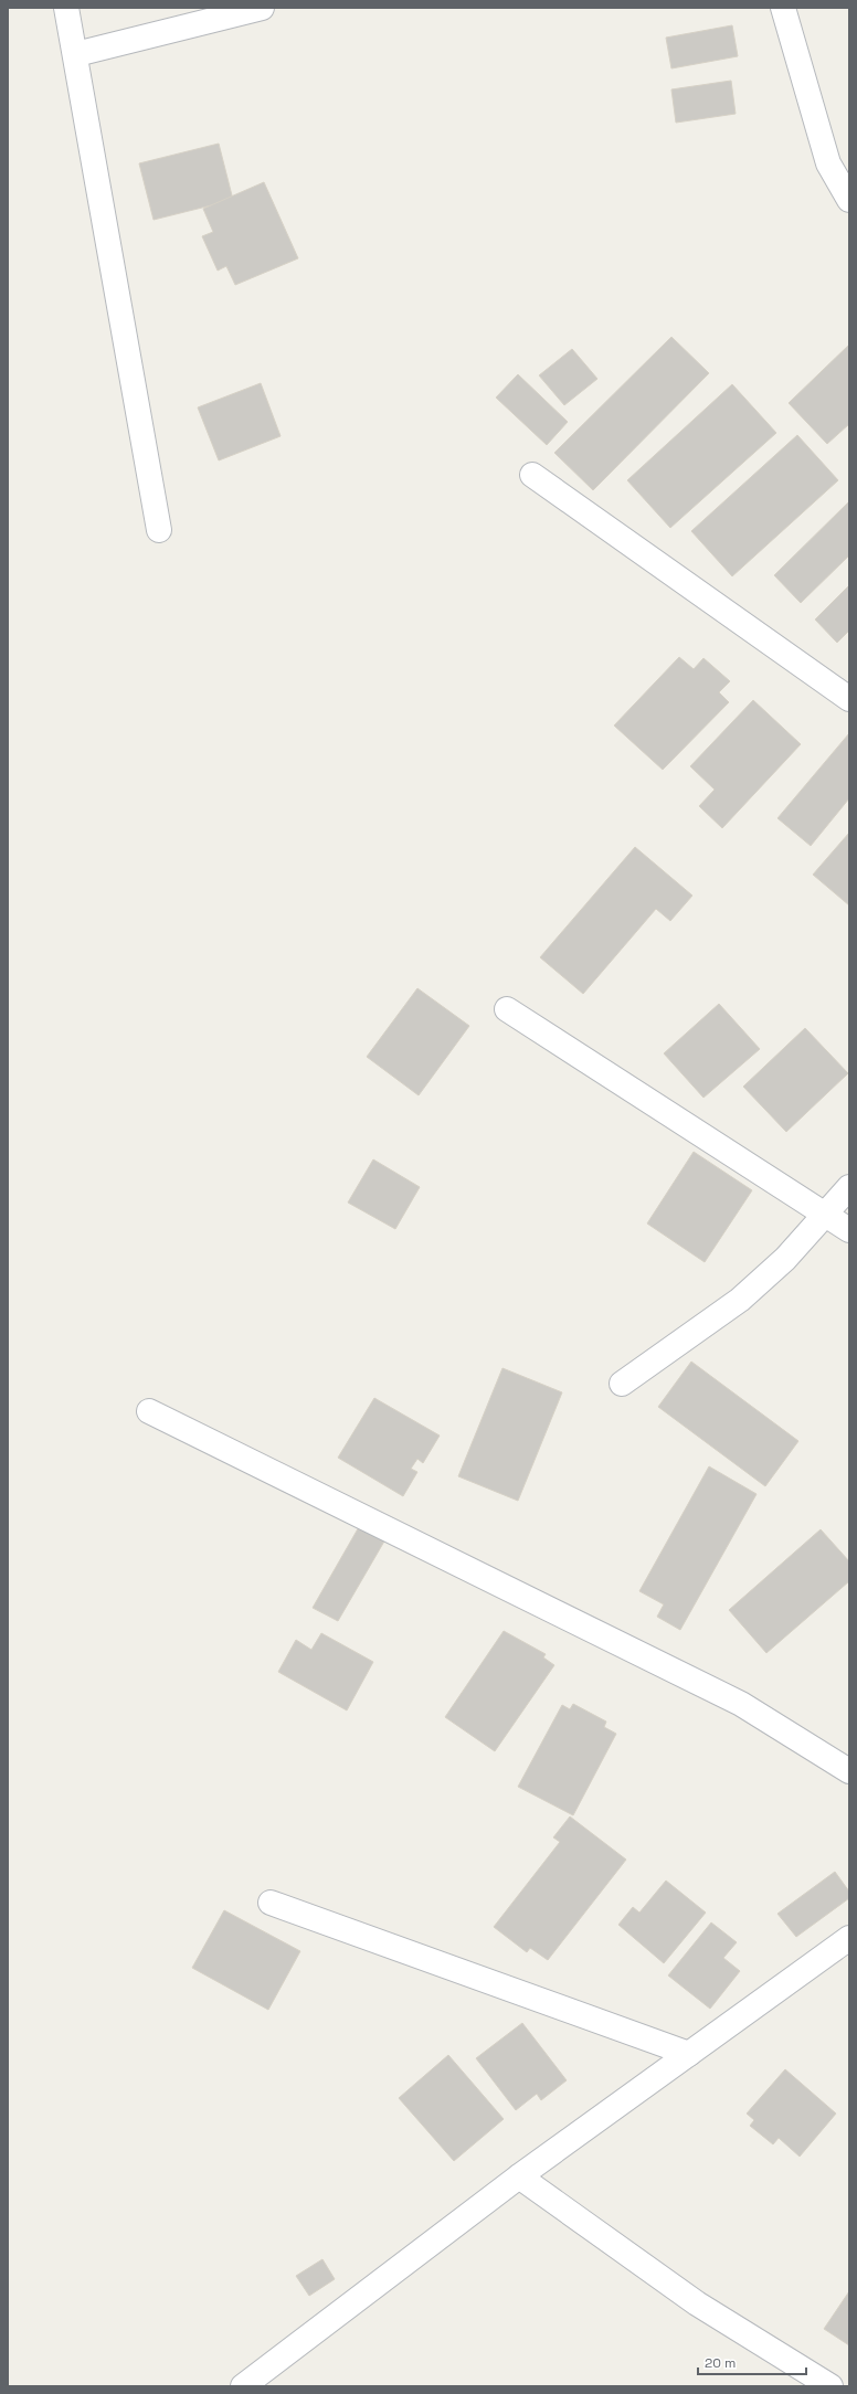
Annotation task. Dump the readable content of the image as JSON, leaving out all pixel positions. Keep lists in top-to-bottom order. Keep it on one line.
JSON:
{"scale_bar":"20 m"}
